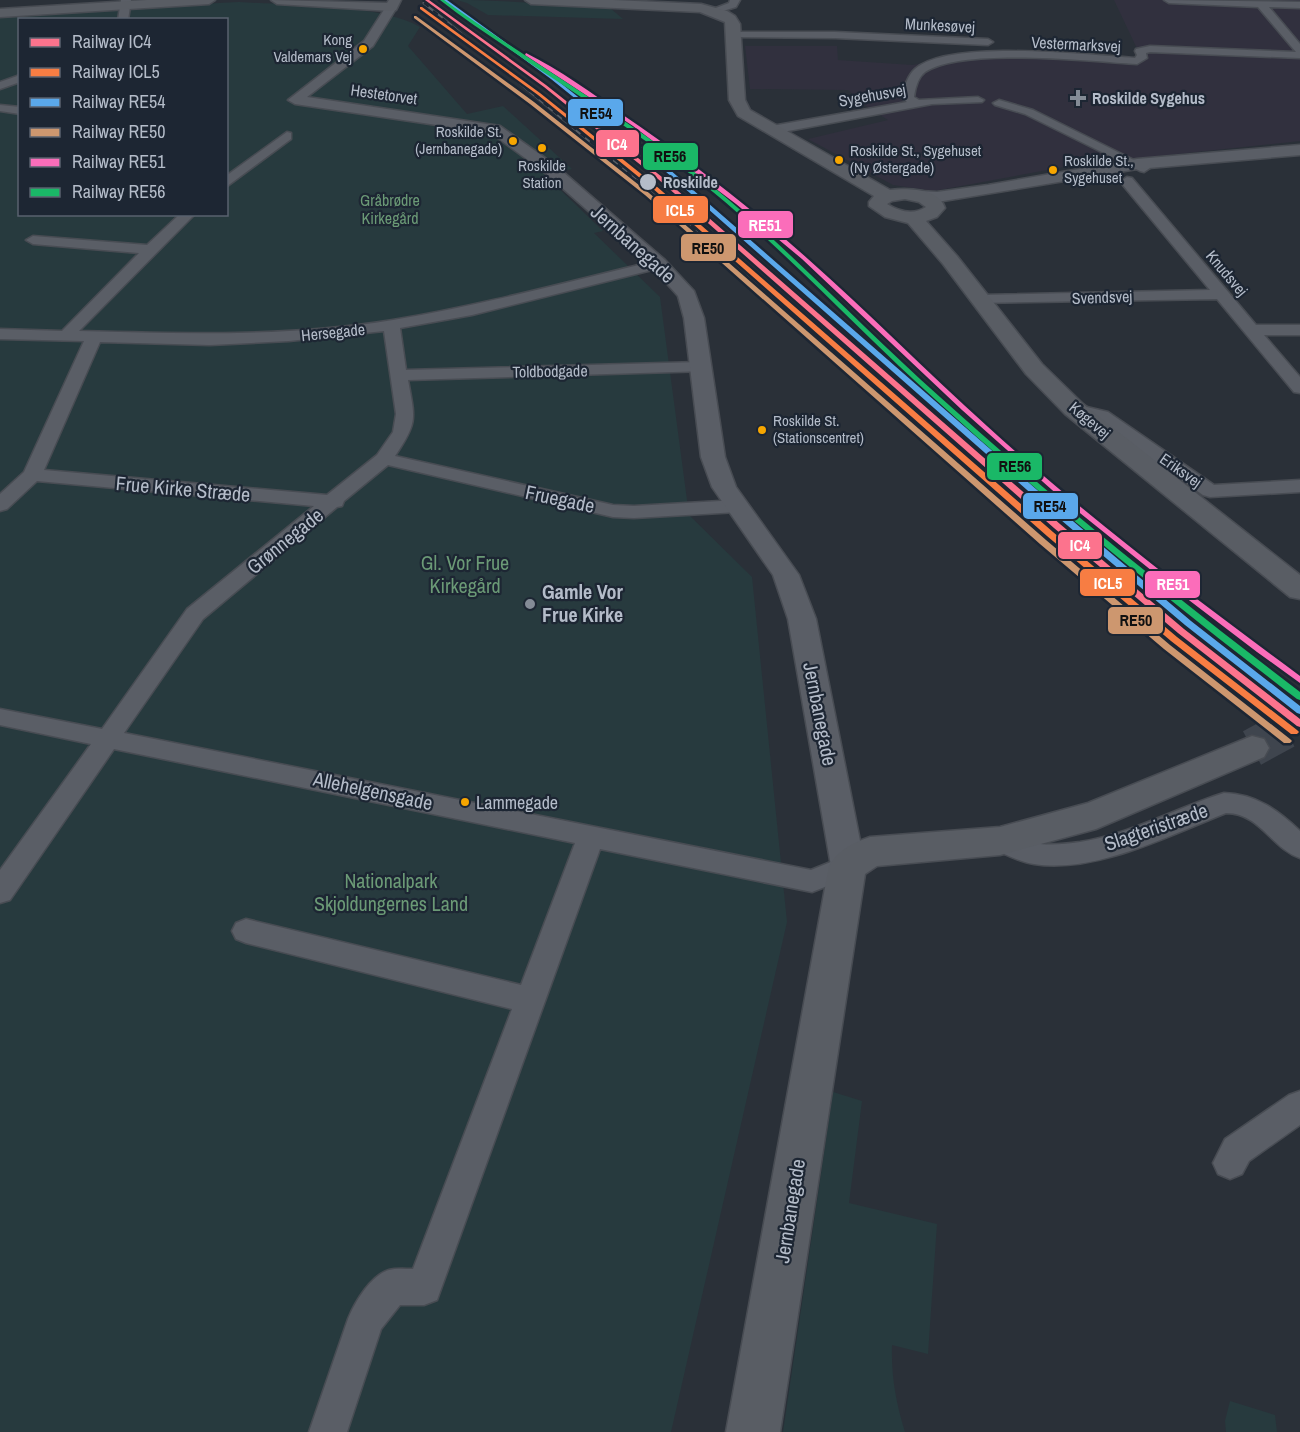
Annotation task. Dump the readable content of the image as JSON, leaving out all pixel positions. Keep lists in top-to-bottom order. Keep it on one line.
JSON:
{"streets":{"main road":["Jernbanegade","Køgevej"],"street":["Munkesøvej","Vestermarksvej","Hestetorvet","Sygehusvej","Knudsvej","Svendsvej","Hersegade","Toldbodgade","Eriksvej","Frue Kirke Stræde","Fruegade","Grønnegade","Allehelgensgade","Slagteristræde"]},"crossings":[["Vestermarksvej","Sygehusvej"],["Hestetorvet","Jernbanegade"],["Jernbanegade","Hersegade"],["Jernbanegade","Toldbodgade"],["Jernbanegade","Fruegade"],["Jernbanegade","Allehelgensgade"],["Knudsvej","Svendsvej"],["Svendsvej","Køgevej"],["Hersegade","Grønnegade"],["Toldbodgade","Grønnegade"],["Køgevej","Eriksvej"],["Frue Kirke Stræde","Grønnegade"],["Fruegade","Grønnegade"],["Grønnegade","Allehelgensgade"]],"parks":["Gråbrødre Kirkegård","Gl. Vor Frue Kirkegård","Nationalpark Skjoldungernes Land"],"places":{"other":["Kong Valdemars Vej","Roskilde St. (Jernbanegade)","Roskilde Station","Roskilde St., Sygehuset (Ny Østergade)","Roskilde St., Sygehuset","Roskilde","Roskilde St. (Stationscentret)","Gamle Vor Frue Kirke","Lammegade"],"health":["Roskilde Sygehus"]},"lines":["rail line IC4","rail line RE54","rail line RE56","rail line ICL5","rail line RE50","rail line RE51"],"legend":["Railway IC4","Railway ICL5","Railway RE54","Railway RE50","Railway RE51","Railway RE56"]}
